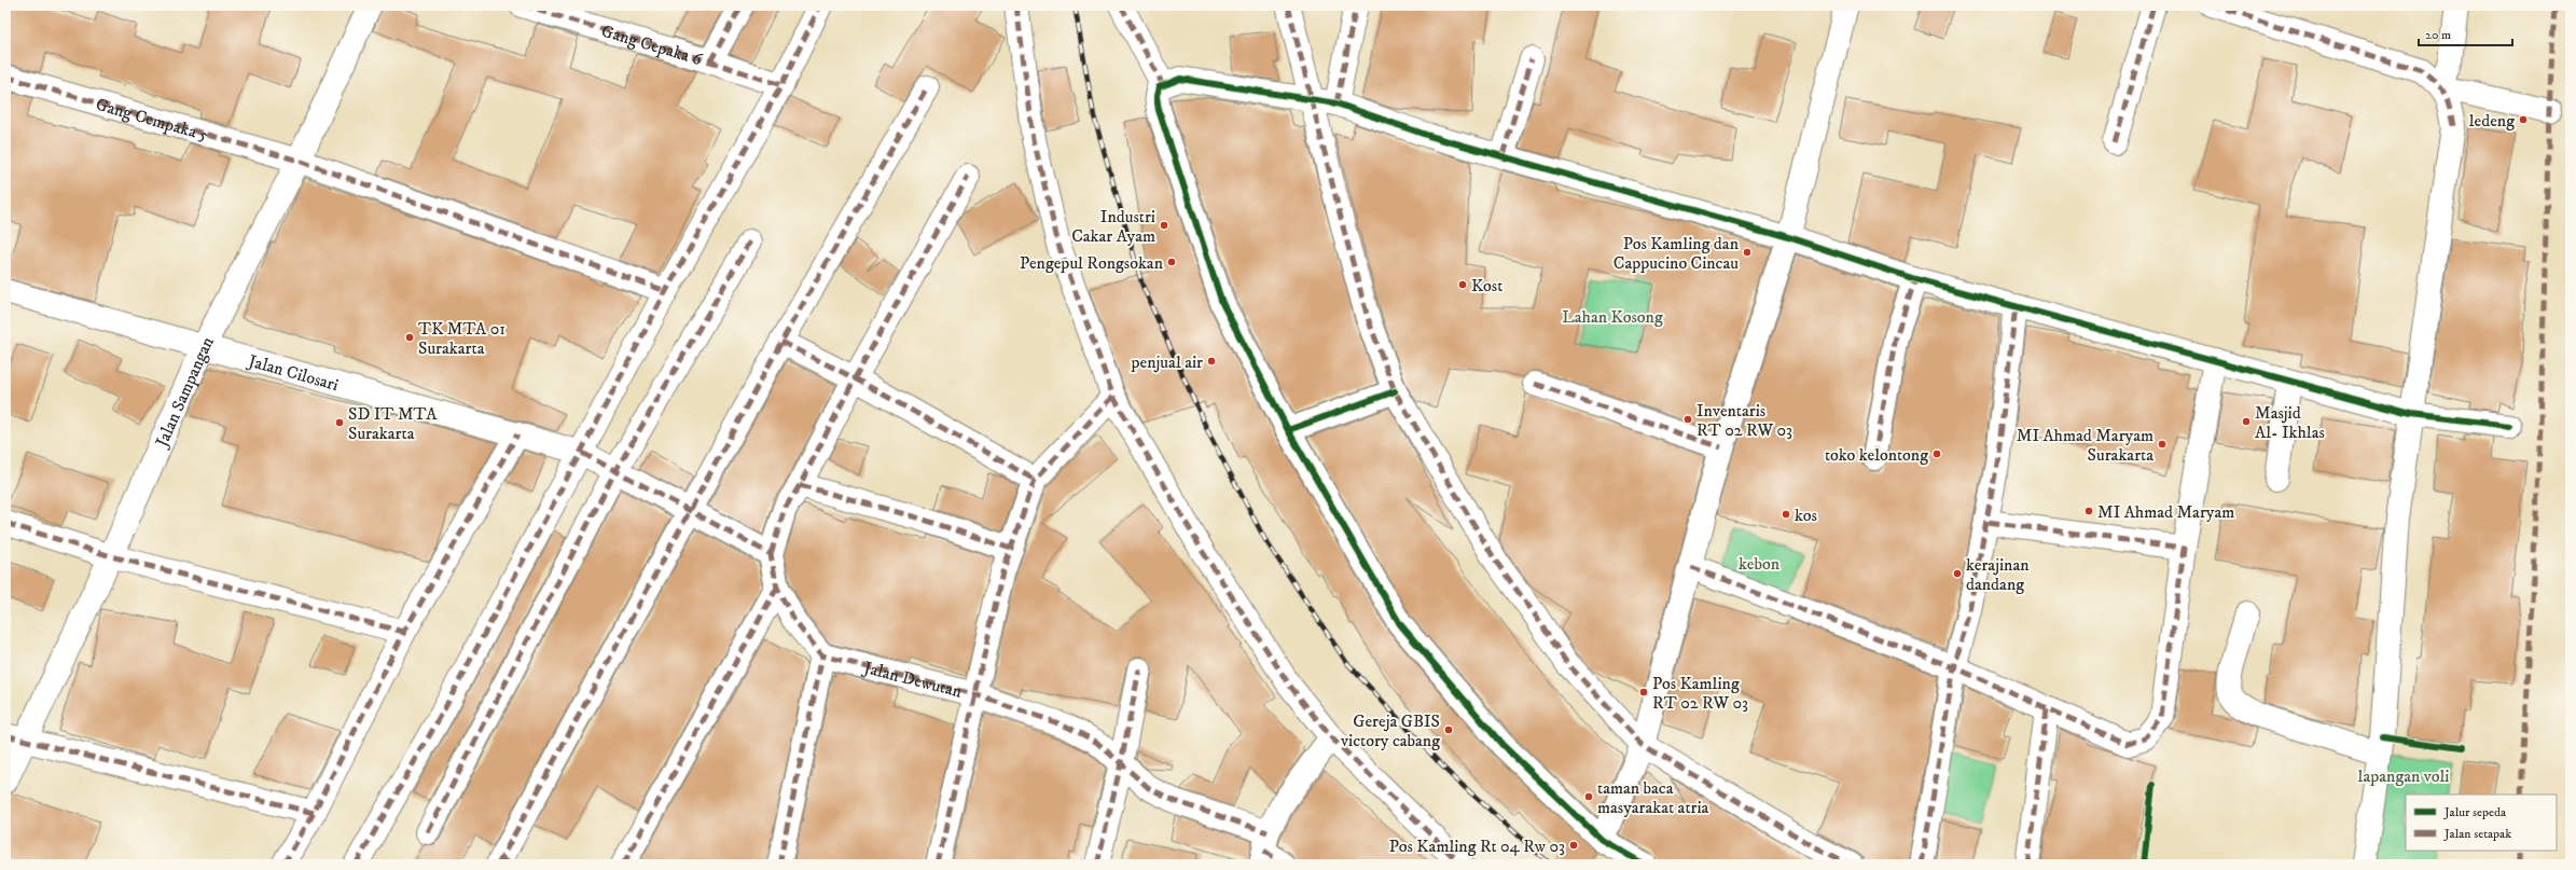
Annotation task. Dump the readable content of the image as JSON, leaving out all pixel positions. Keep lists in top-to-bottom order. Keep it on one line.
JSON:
{"streets":{"street":["Gang Cepaka 6","Gang Cempaka 5","Jalan Cilosari","Jalan Sampangan","Jalan Dewutan"]},"crossings":[["Gang Cempaka 5","Jalan Sampangan"],["Jalan Cilosari","Jalan Sampangan"]],"parks":["Lahan Kosong","kebon","lapangan voli"],"places":["ledeng","Industri Cakar Ayam","Pos Kamling dan Cappucino Cincau","Pengepul Rongsokan","Kost","TK MTA 01 Surakarta","penjual air","Inventaris RT 02 RW 03","Masjid Al- Ikhlas","SD IT MTA Surakarta","MI Ahmad Maryam Surakarta","toko kelontong","MI Ahmad Maryam","kos","kerajinan dandang","Pos Kamling RT 02 RW 03","Gereja GBIS victory cabang","taman baca masyarakat atria","Pos Kamling Rt 04 Rw 03"],"legend":["Jalur sepeda","Jalan setapak"],"scale_bar":"20 m"}
